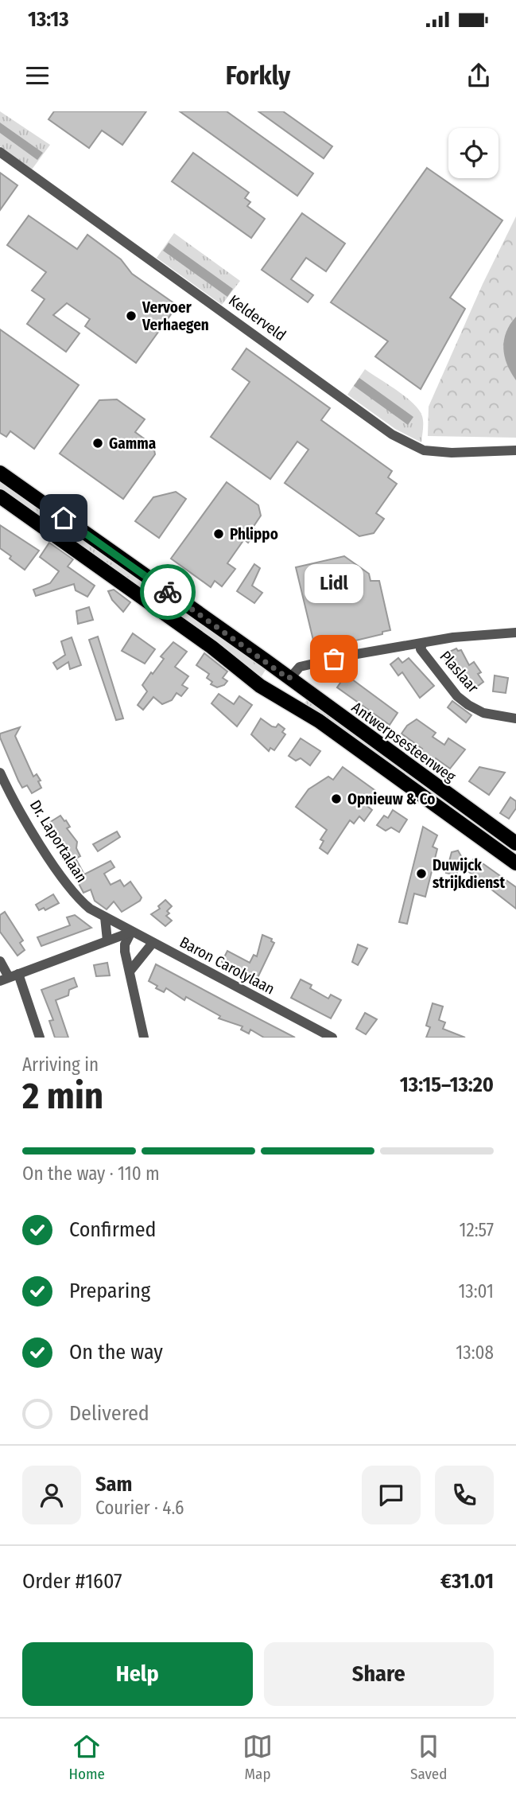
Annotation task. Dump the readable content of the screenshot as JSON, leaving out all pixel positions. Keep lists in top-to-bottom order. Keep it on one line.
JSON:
{"streets":{"main road":["Antwerpsesteenweg"],"street":["Kelderveld","Plaslaar","Dr. Laportalaan","Baron Carolylaan"]},"crossings":[["Plaslaar","Antwerpsesteenweg"],["Dr. Laportalaan","Baron Carolylaan"]],"places":["Vervoer Verhaegen","Gamma","Phlippo","Lidl","Opnieuw & Co","Duwijck strijkdienst"],"page":{"status":"13:13","header":"Forkly","bubble":"Lidl","heading":["2 min","Arriving in","13:15–13:20"],"panel":["Sam","Courier · 4.6","Order #1607","€31.01"],"bar":"On the way · 110 m","list":[["Confirmed","12:57"],["Preparing","13:01"],["On the way","13:08"],"Delivered"],"buttons":["Help","Share"],"tabs":["Home","Map","Saved"]}}
